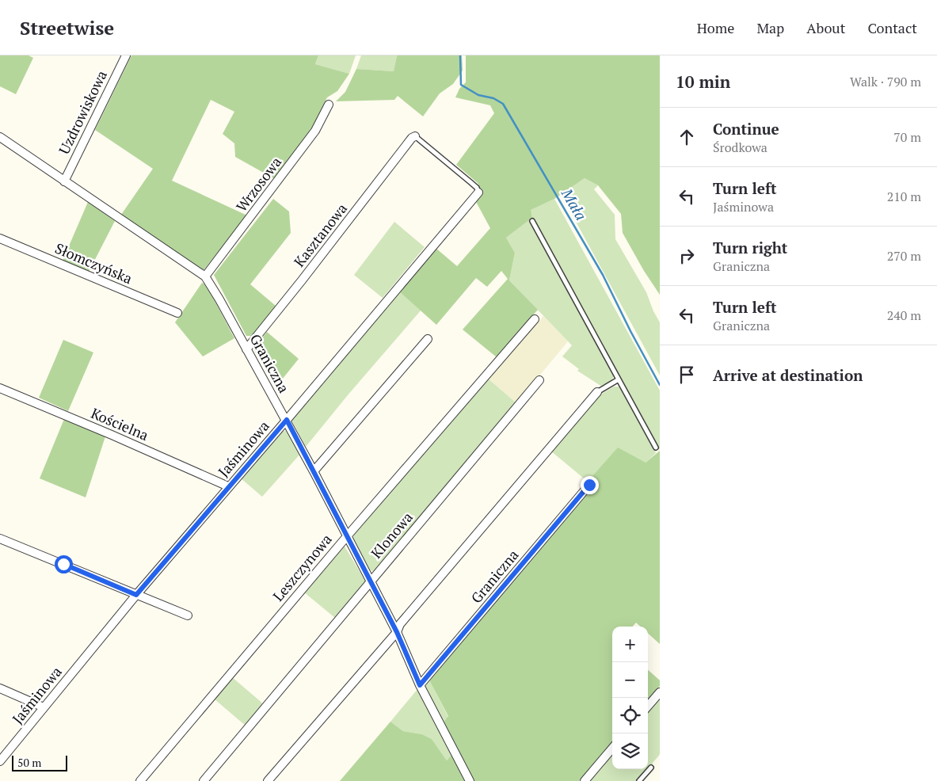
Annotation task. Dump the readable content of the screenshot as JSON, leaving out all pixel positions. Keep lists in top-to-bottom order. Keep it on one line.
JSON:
{"streets":{"street":["Uzdrowiskowa","Wrzosowa","Kasztanowa","Słomczyńska","Graniczna","Kościelna","Jaśminowa","Klonowa","Leszczynowa"]},"crossings":[["Uzdrowiskowa","Graniczna"],["Wrzosowa","Graniczna"],["Kasztanowa","Graniczna"],["Graniczna","Jaśminowa"],["Graniczna","Klonowa"],["Graniczna","Leszczynowa"],["Kościelna","Jaśminowa"]],"water":["Mała"],"scale_bar":"50 m","page":{"header":"Streetwise","nav":["Home","Map","About","Contact"],"heading":["10 min","Walk · 790 m"],"list":[["Continue","Środkowa","70 m"],["Turn left","Jaśminowa","210 m"],["Turn right","Graniczna","270 m"],["Turn left","Graniczna","240 m"],"Arrive at destination"],"map_buttons":["+","−"],"scale":"50 m"}}
